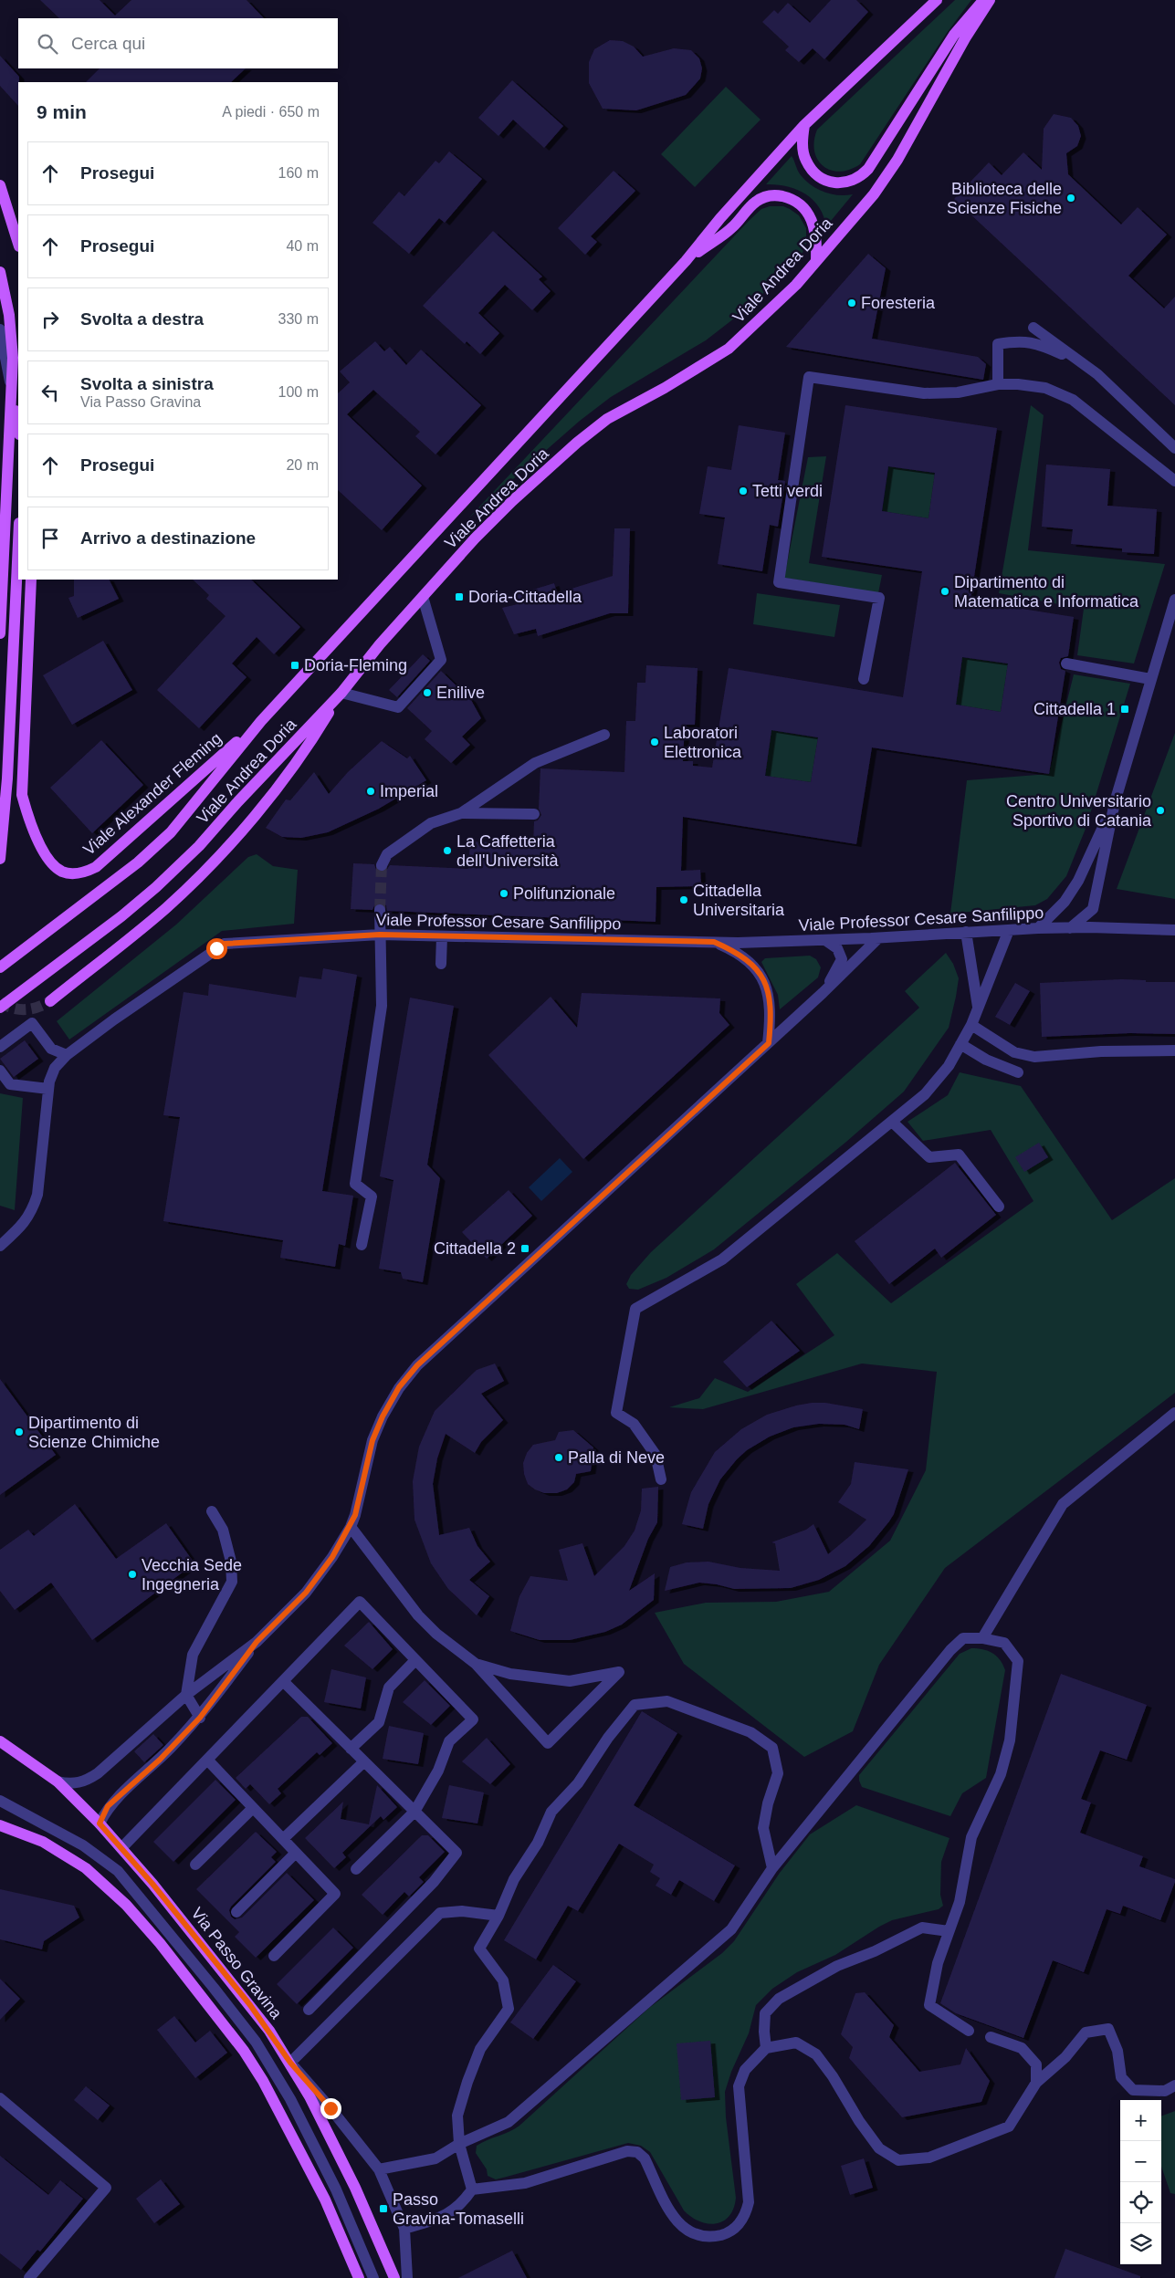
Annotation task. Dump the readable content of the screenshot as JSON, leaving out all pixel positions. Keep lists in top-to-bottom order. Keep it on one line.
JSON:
{"streets":{"main road":["Viale Andrea Doria","Viale Alexander Fleming","Via Passo Gravina"],"street":["Viale Professor Cesare Sanfilippo"]},"crossings":[["Viale Andrea Doria","Viale Alexander Fleming"]],"places":{"other":["Biblioteca delle Scienze Fisiche","Foresteria","Tetti verdi","Dipartimento di Matematica e Informatica","Enilive","Laboratori Elettronica","Imperial","Centro Universitario Sportivo di Catania","La Caffetteria dell'Università","Polifunzionale","Cittadella Universitaria","Dipartimento di Scienze Chimiche","Palla di Neve","Vecchia Sede Ingegneria"],"transit":["Doria-Cittadella","Doria-Fleming","Cittadella 1","Cittadella 2","Passo Gravina-Tomaselli"]},"page":{"search":"Cerca qui","heading":["9 min","A piedi · 650 m"],"list":[["Prosegui","160 m"],["Prosegui","40 m"],["Svolta a destra","330 m"],["Svolta a sinistra","Via Passo Gravina","100 m"],["Prosegui","20 m"],"Arrivo a destinazione"],"map_buttons":["+","−"]}}
